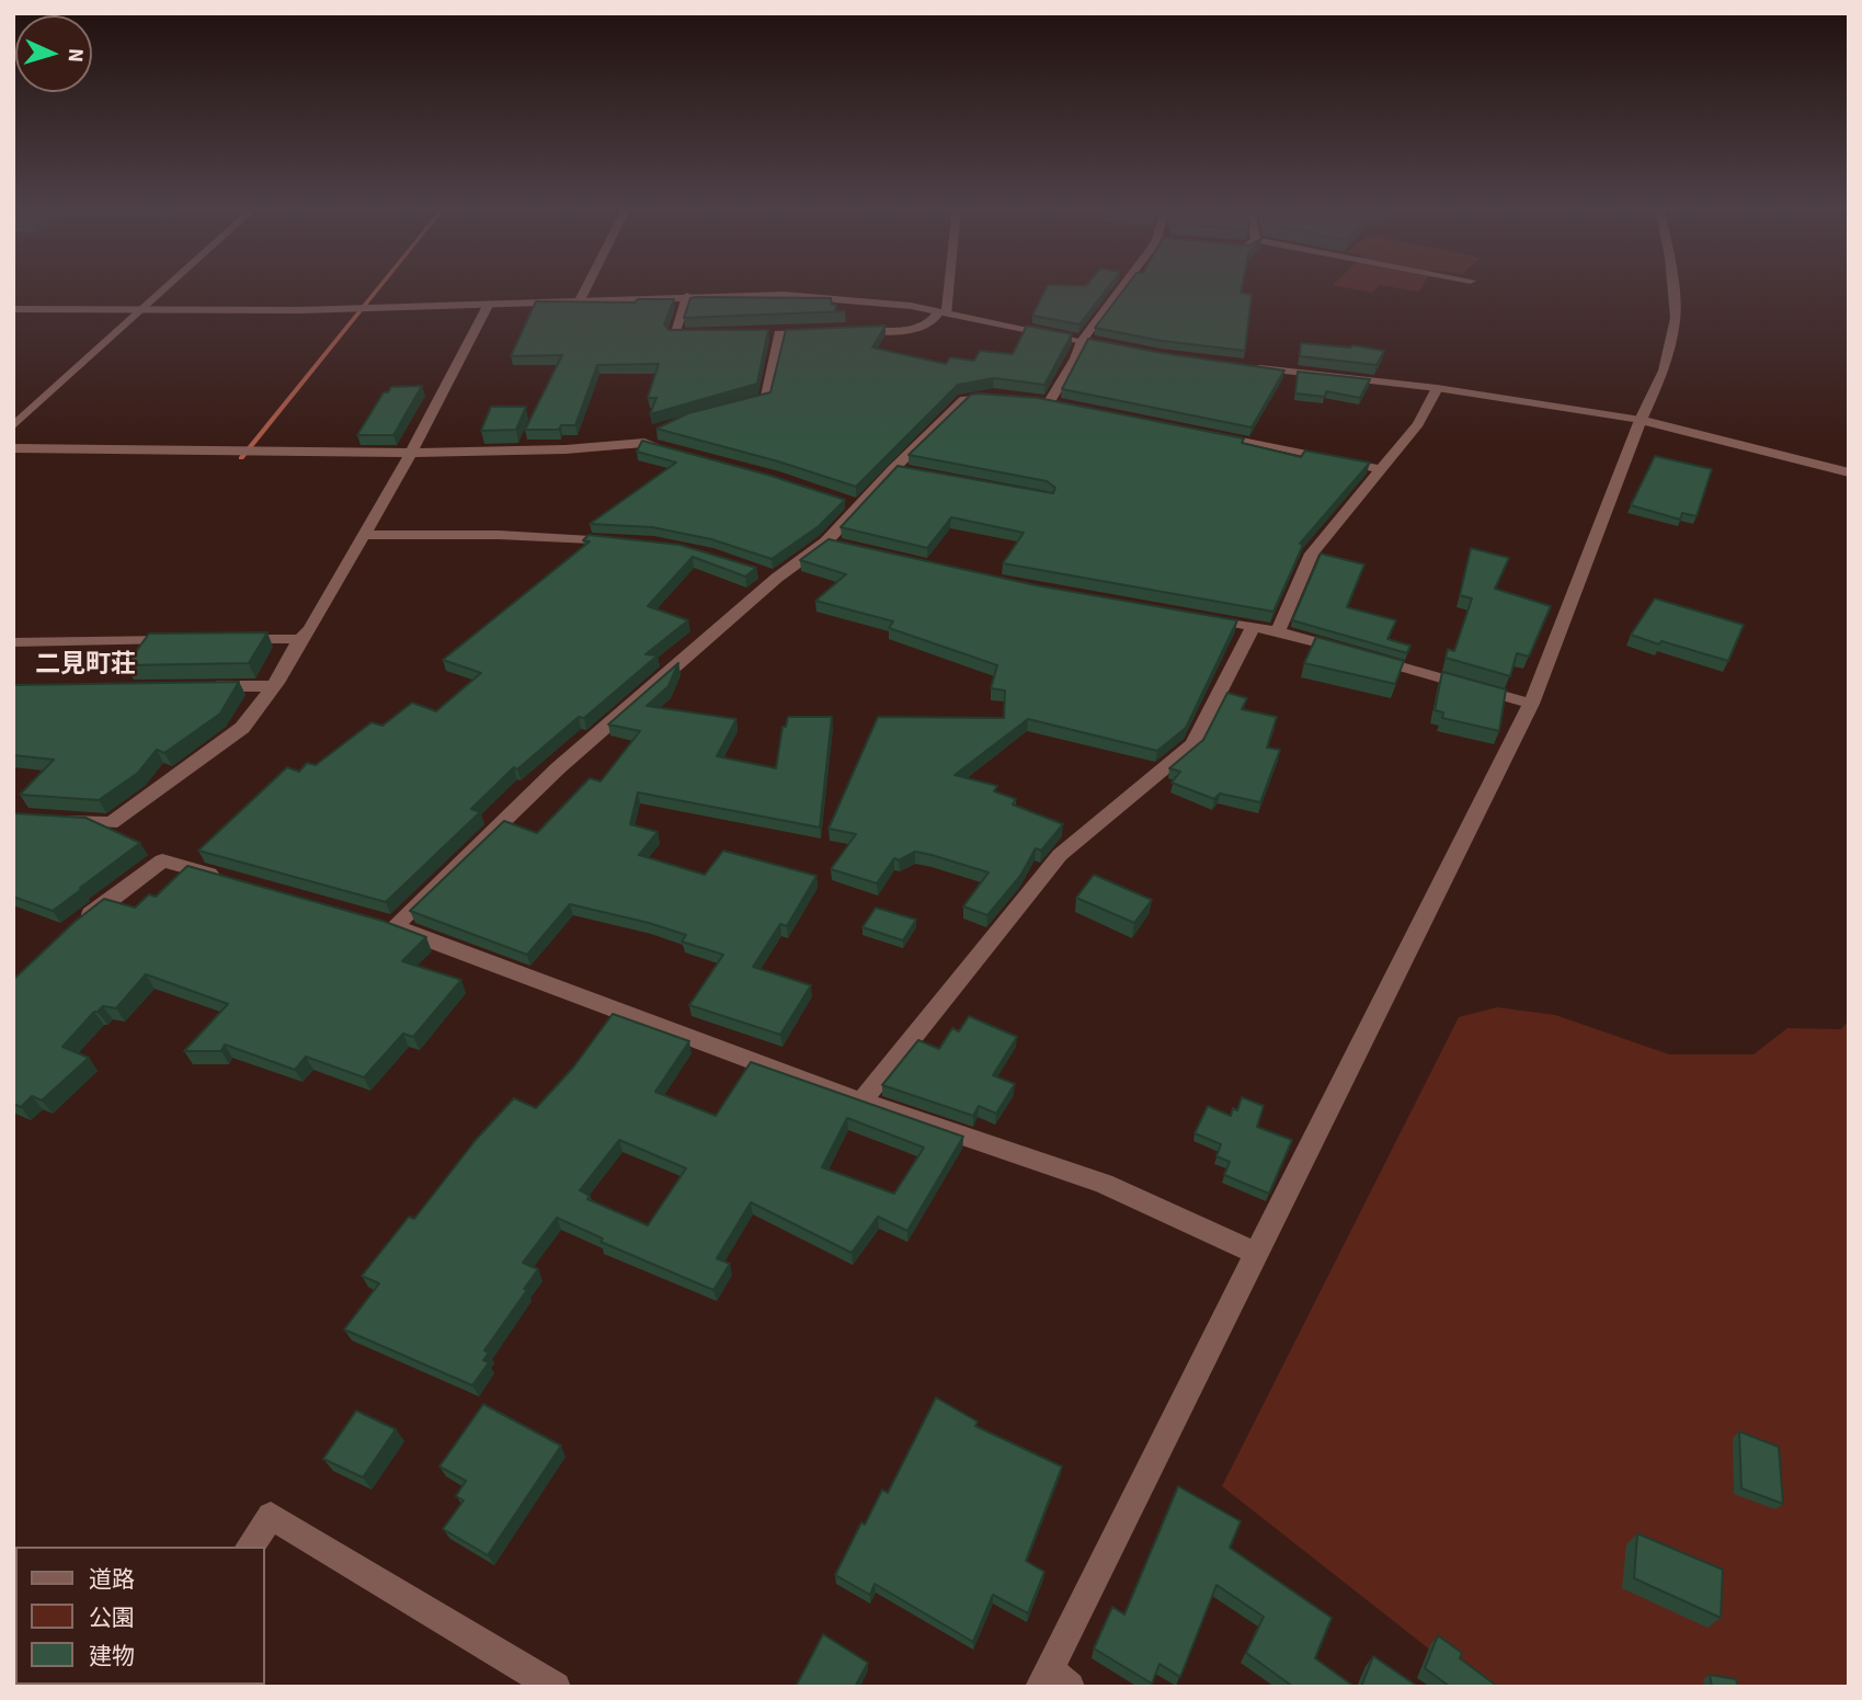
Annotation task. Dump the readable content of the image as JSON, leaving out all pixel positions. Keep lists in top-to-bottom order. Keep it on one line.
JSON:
{"districts":["二見町荘"],"legend":["道路","公園","建物"],"north":"right"}
